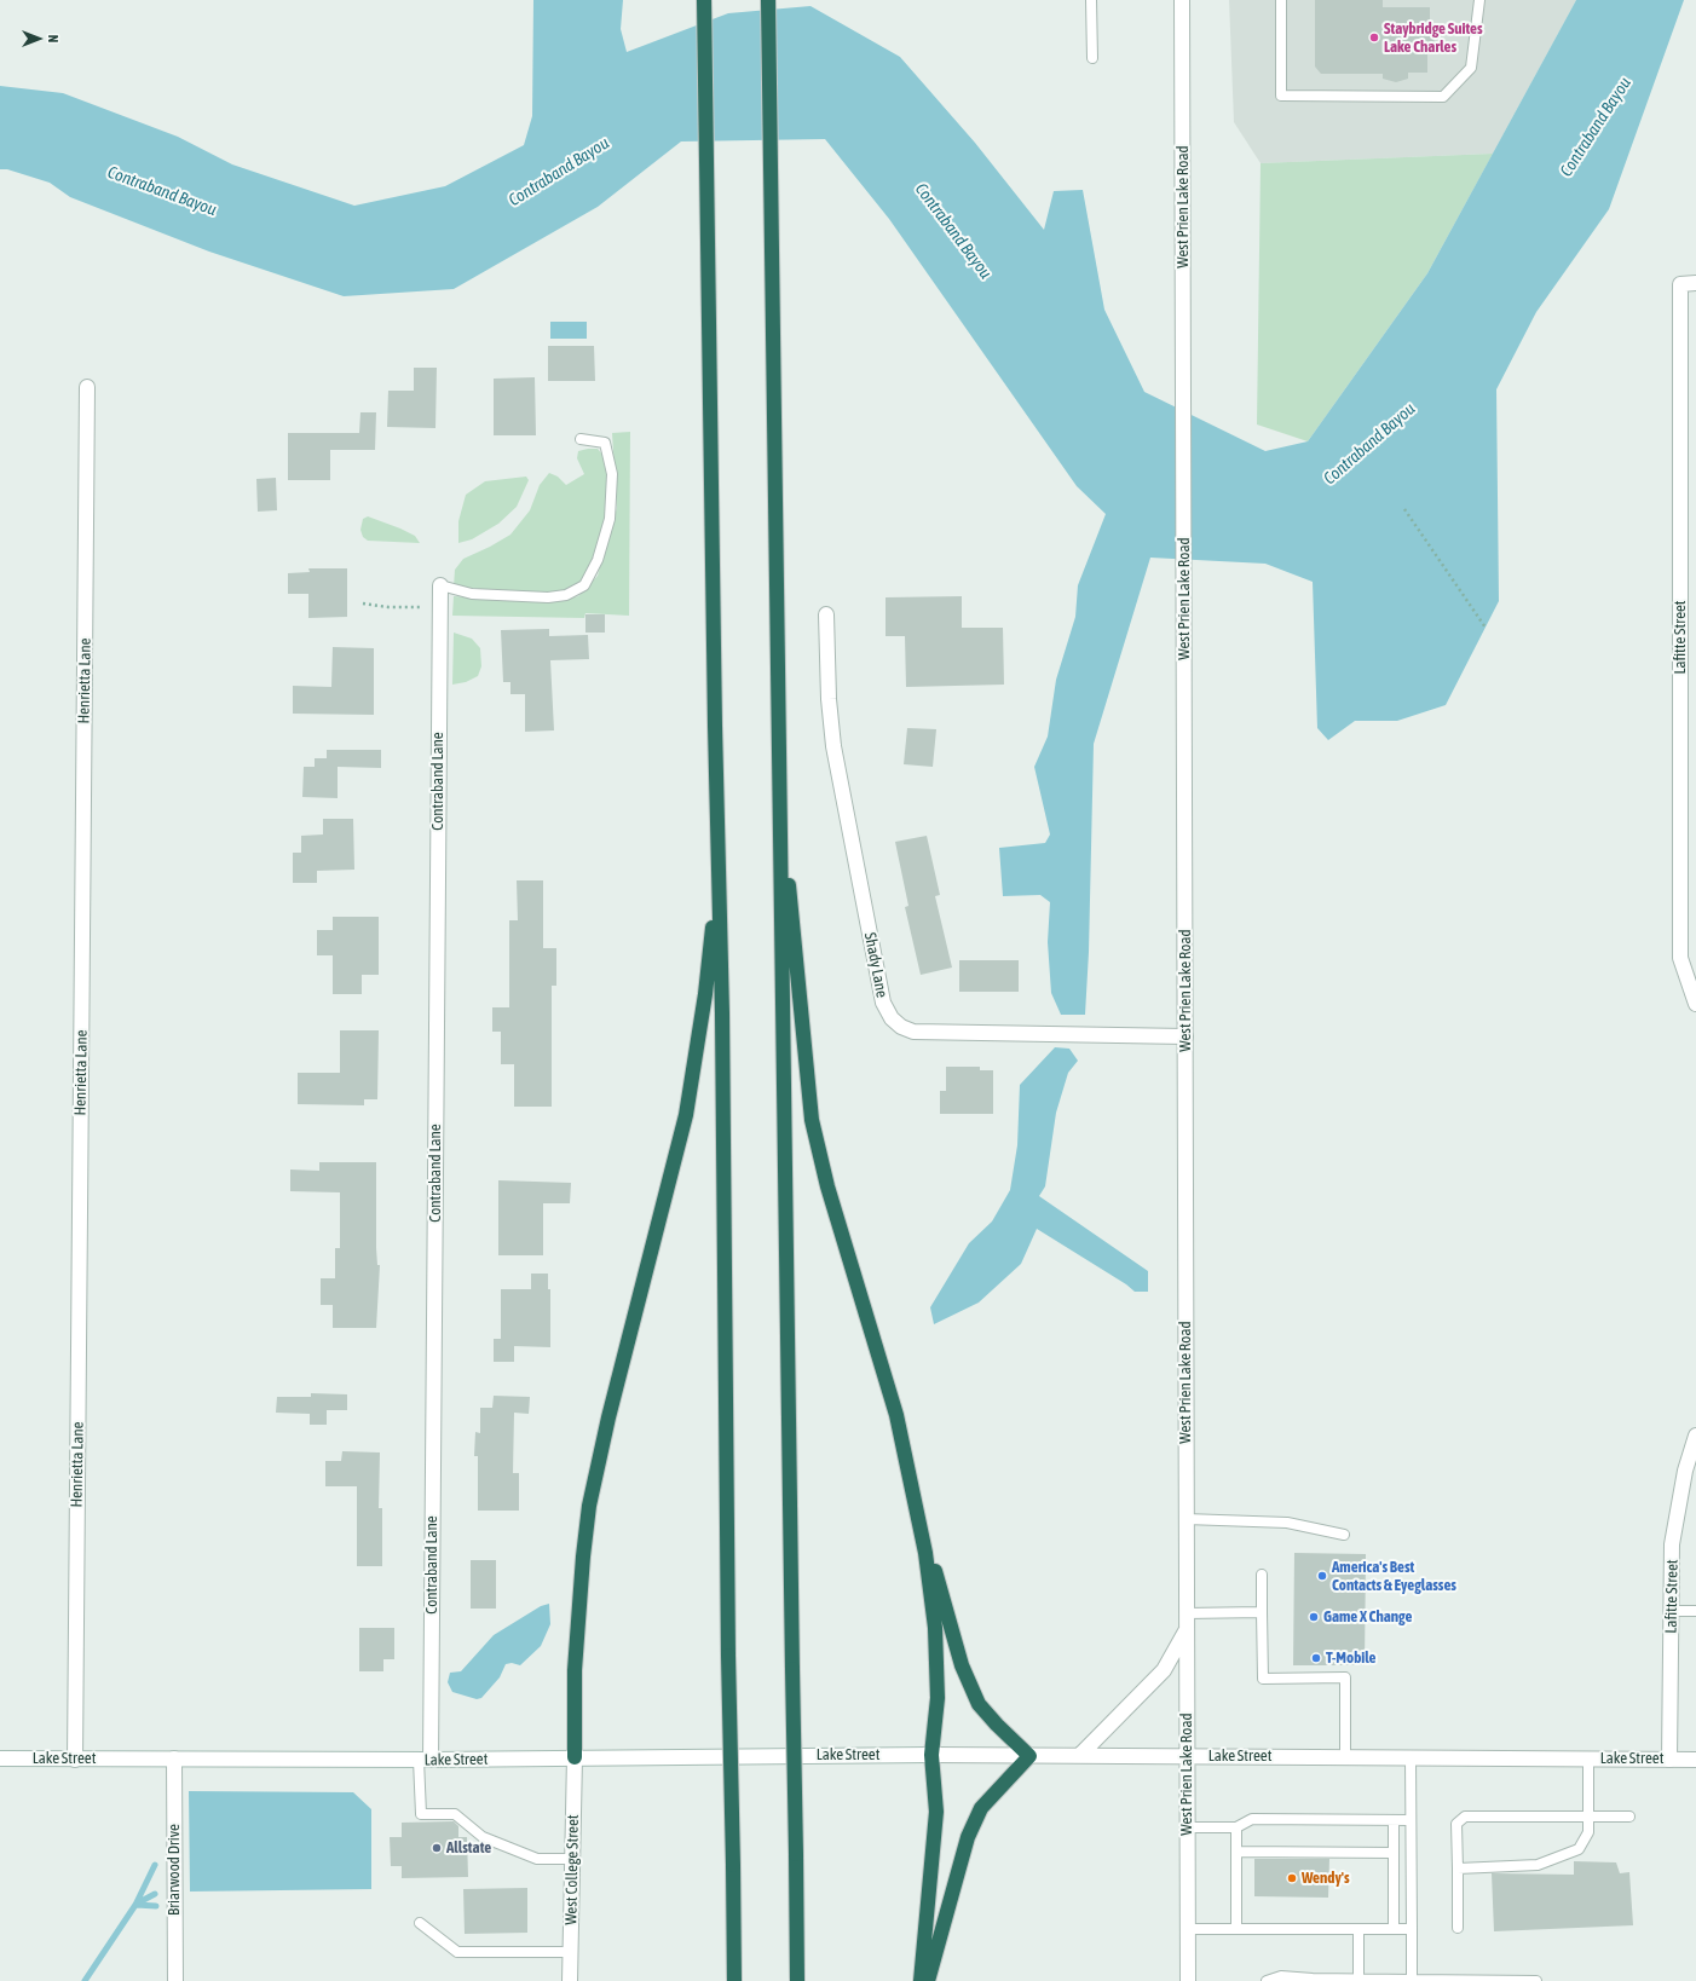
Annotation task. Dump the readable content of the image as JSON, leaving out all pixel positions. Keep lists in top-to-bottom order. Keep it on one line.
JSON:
{"streets":{"street":["West Prien Lake Road","Lafitte Street","Henrietta Lane","Contraband Lane","Shady Lane","Lake Street","Briarwood Drive","West College Street"]},"crossings":[["West Prien Lake Road","Shady Lane"],["West Prien Lake Road","Lake Street"],["Lafitte Street","Lake Street"],["Henrietta Lane","Lake Street"],["Contraband Lane","Lake Street"],["Lake Street","Briarwood Drive"],["Lake Street","West College Street"]],"water":["Contraband Bayou"],"places":["Staybridge Suites Lake Charles","America's Best Contacts & Eyeglasses","Game X Change","T-Mobile","Allstate","Wendy's"],"north":"right"}
